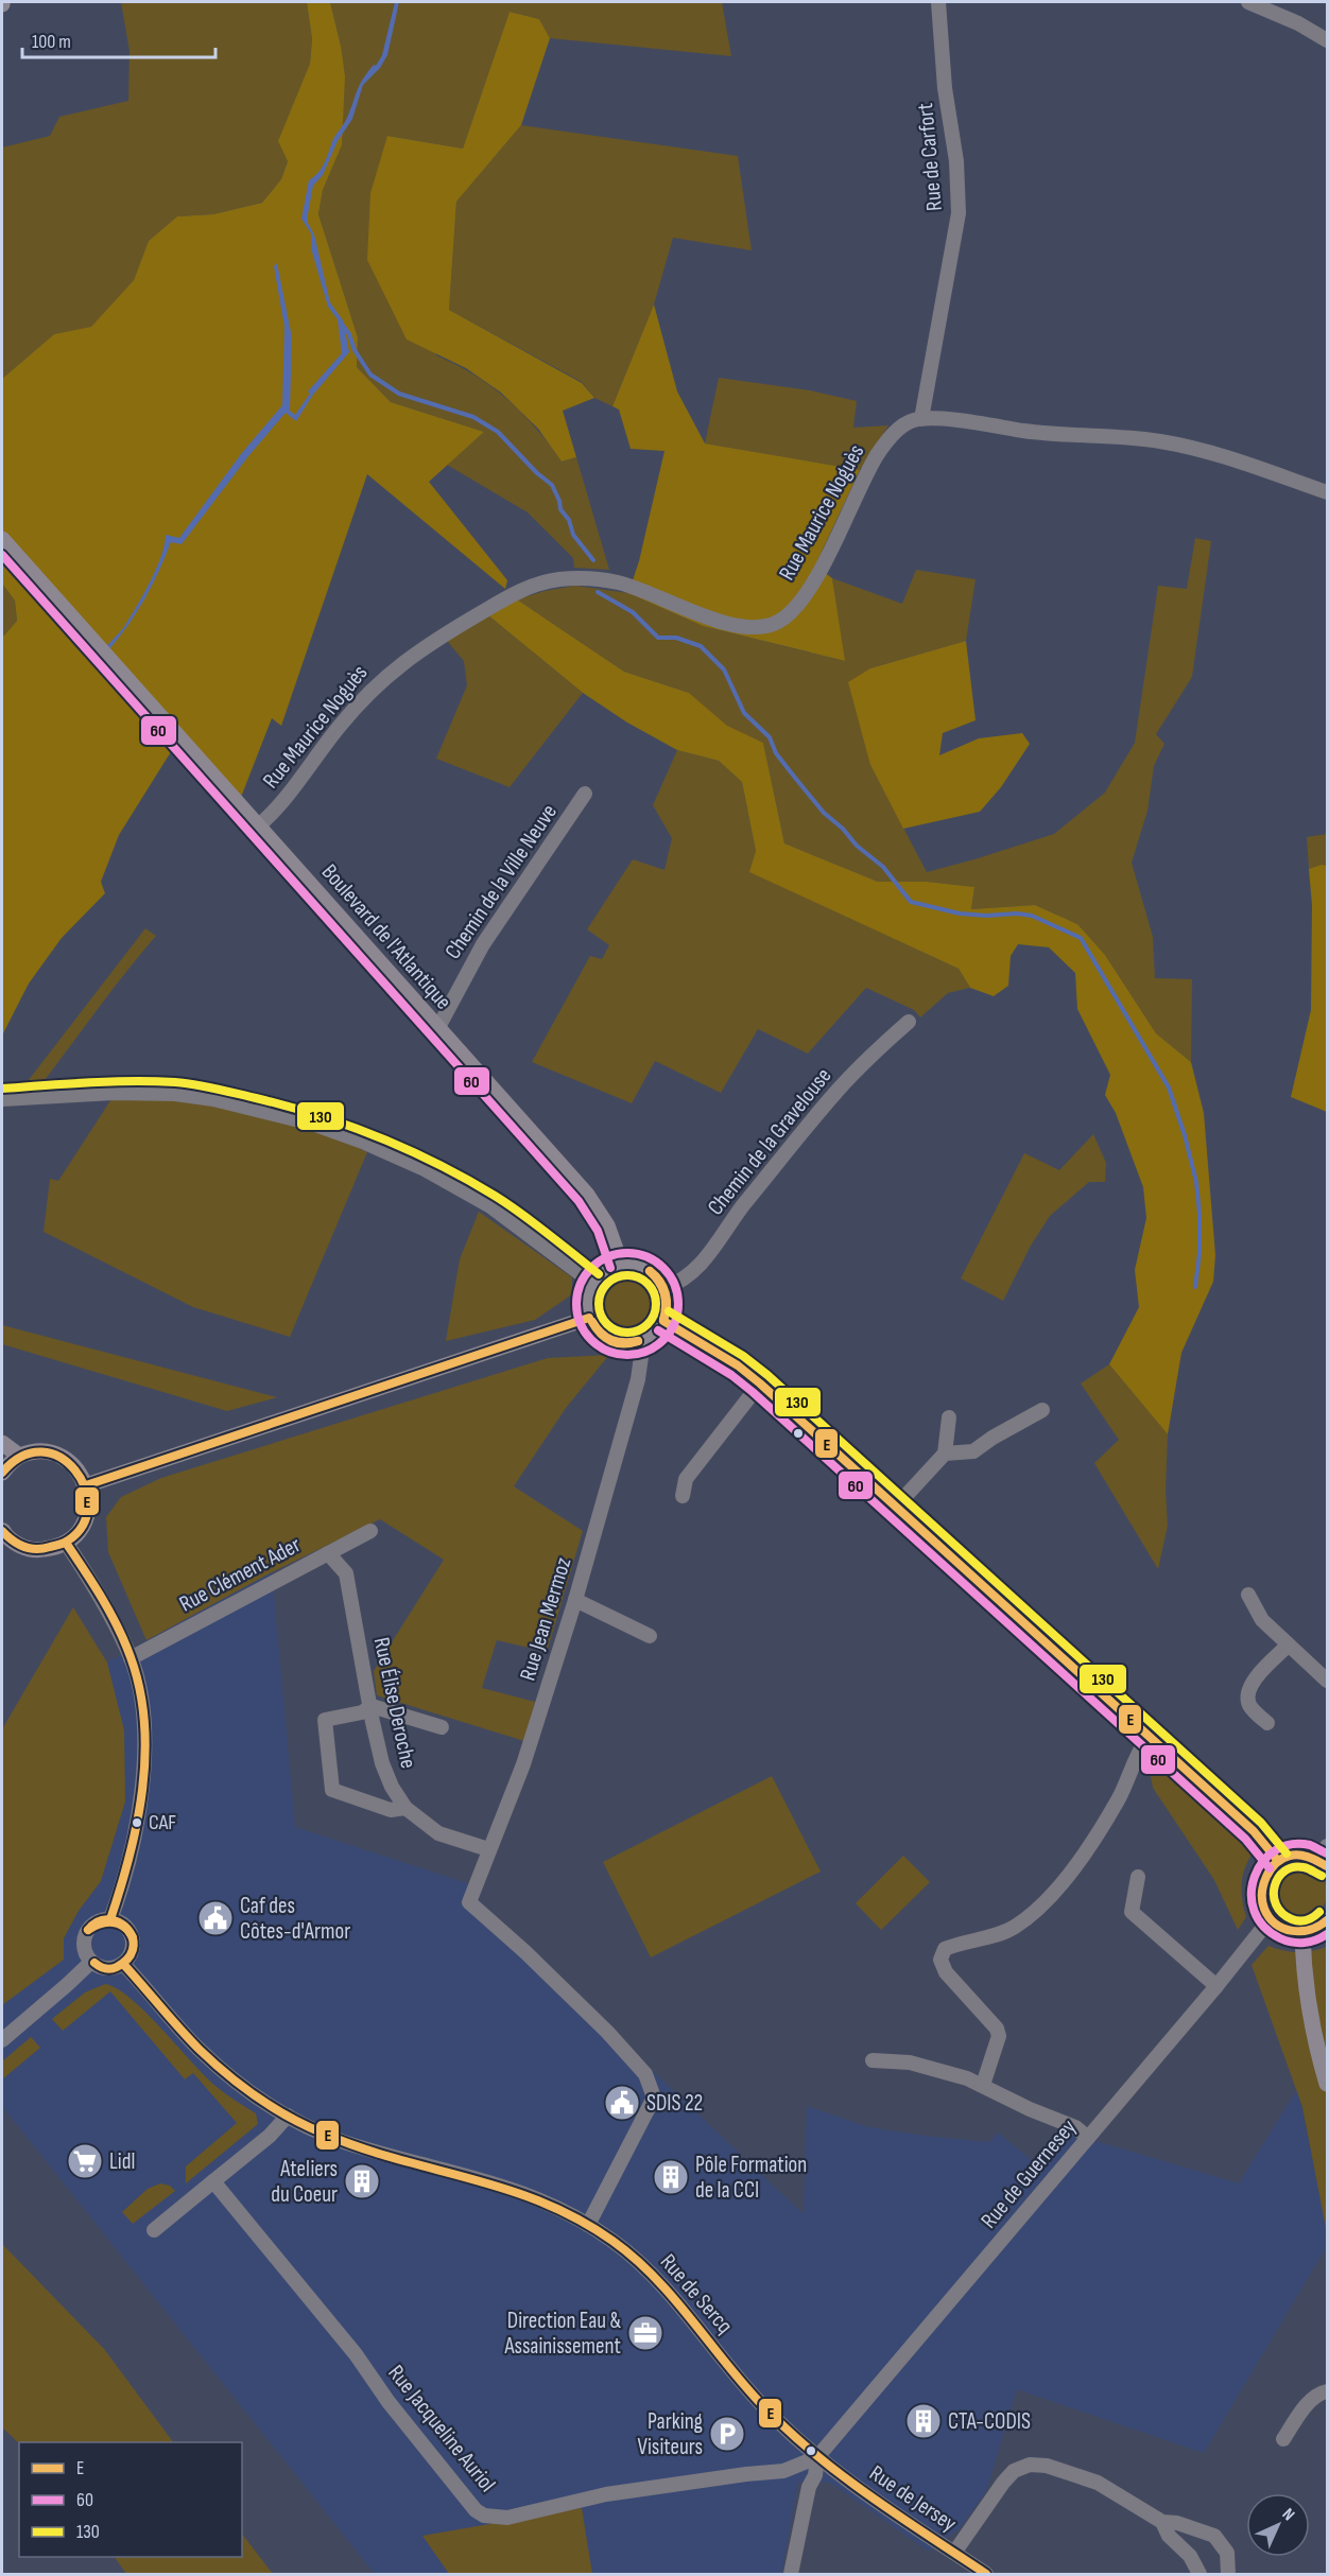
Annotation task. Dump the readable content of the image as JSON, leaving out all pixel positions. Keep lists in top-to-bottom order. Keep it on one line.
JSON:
{"streets":{"main road":["Boulevard de l'Atlantique"],"street":["Rue de Carfort","Rue Maurice Noguès","Chemin de la Ville Neuve","Chemin de la Gravelouse","Rue Clément Ader","Rue Jean Mermoz","Rue Élise Deroche","Rue de Guernesey","Rue de Sercq","Rue Jacqueline Auriol","Rue de Jersey"]},"crossings":[["Rue de Carfort","Rue Maurice Noguès"],["Rue Maurice Noguès","Boulevard de l'Atlantique"],["Chemin de la Ville Neuve","Boulevard de l'Atlantique"],["Boulevard de l'Atlantique","Chemin de la Gravelouse"],["Boulevard de l'Atlantique","Rue Jean Mermoz"],["Chemin de la Gravelouse","Rue Jean Mermoz"],["Rue Clément Ader","Rue Élise Deroche"],["Rue Jean Mermoz","Rue Élise Deroche"],["Rue Jean Mermoz","Rue de Sercq"],["Rue de Guernesey","Rue de Sercq"],["Rue de Guernesey","Rue Jacqueline Auriol"],["Rue de Guernesey","Rue de Jersey"],["Rue de Sercq","Rue Jacqueline Auriol"],["Rue de Sercq","Rue de Jersey"],["Rue Jacqueline Auriol","Rue de Jersey"]],"places":{"other":["CAF"],"public building":["Caf des Côtes-d'Armor","SDIS 22"],"supermarket":["Lidl"],"building":["Pôle Formation de la CCI","Ateliers du Coeur","CTA-CODIS"],"office":["Direction Eau & Assainissement"],"parking":["Parking Visiteurs"]},"lines":["transit line 60","transit line 130","transit line E"],"legend":["E","60","130"],"scale_bar":"100 m","north":"top right"}
